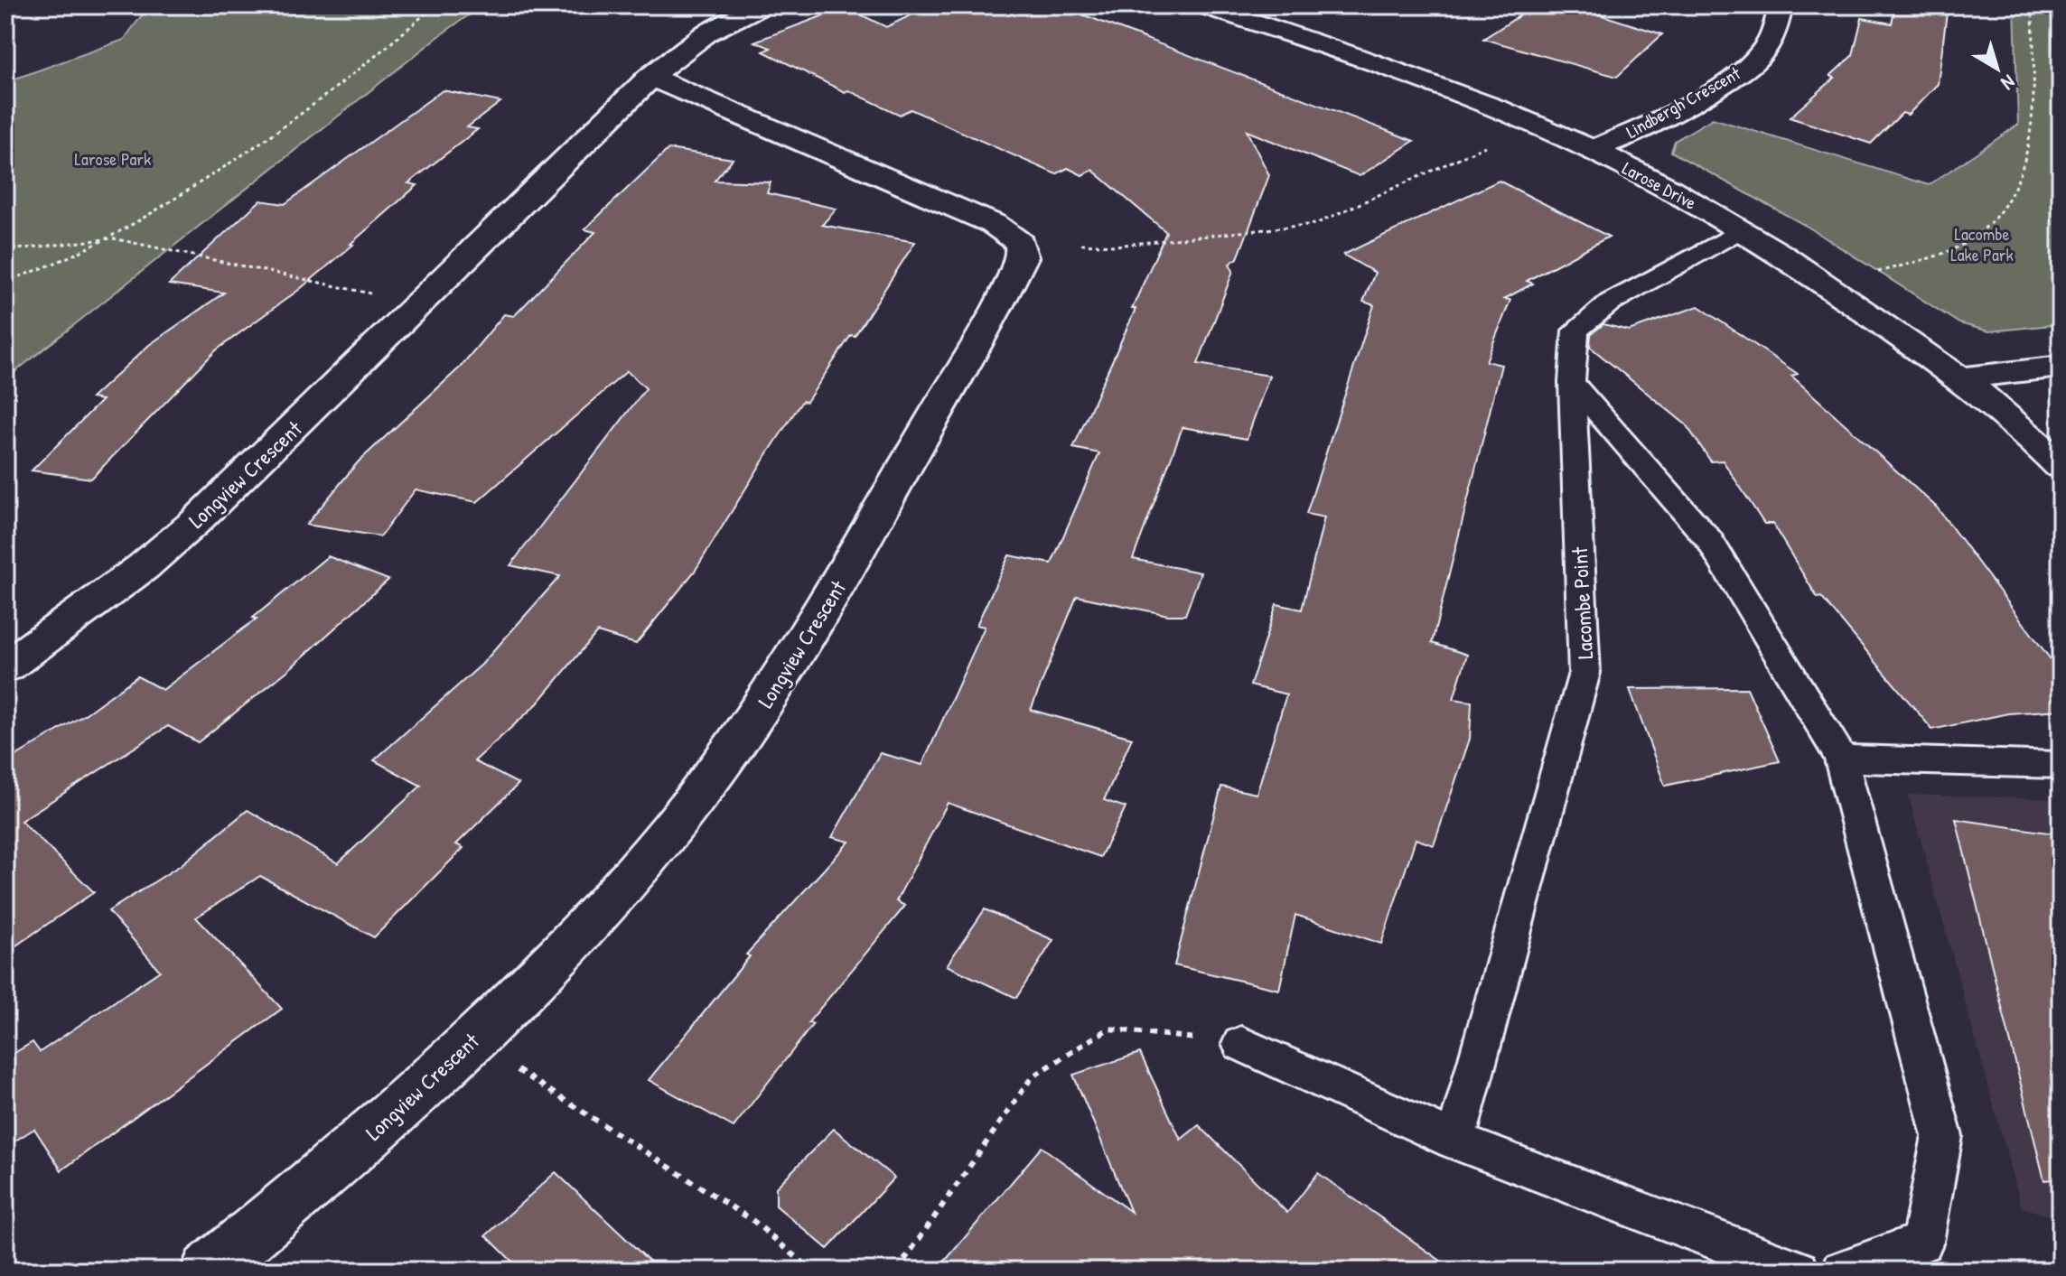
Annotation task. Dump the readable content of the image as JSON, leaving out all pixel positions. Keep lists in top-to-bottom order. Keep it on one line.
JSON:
{"streets":{"street":["Lindbergh Crescent","Larose Drive","Longview Crescent"],"lane":["Lacombe Point"]},"crossings":[["Lindbergh Crescent","Larose Drive"],["Larose Drive","Lacombe Point"]],"parks":["Larose Park","Lacombe Lake Park"],"north":"bottom right"}
